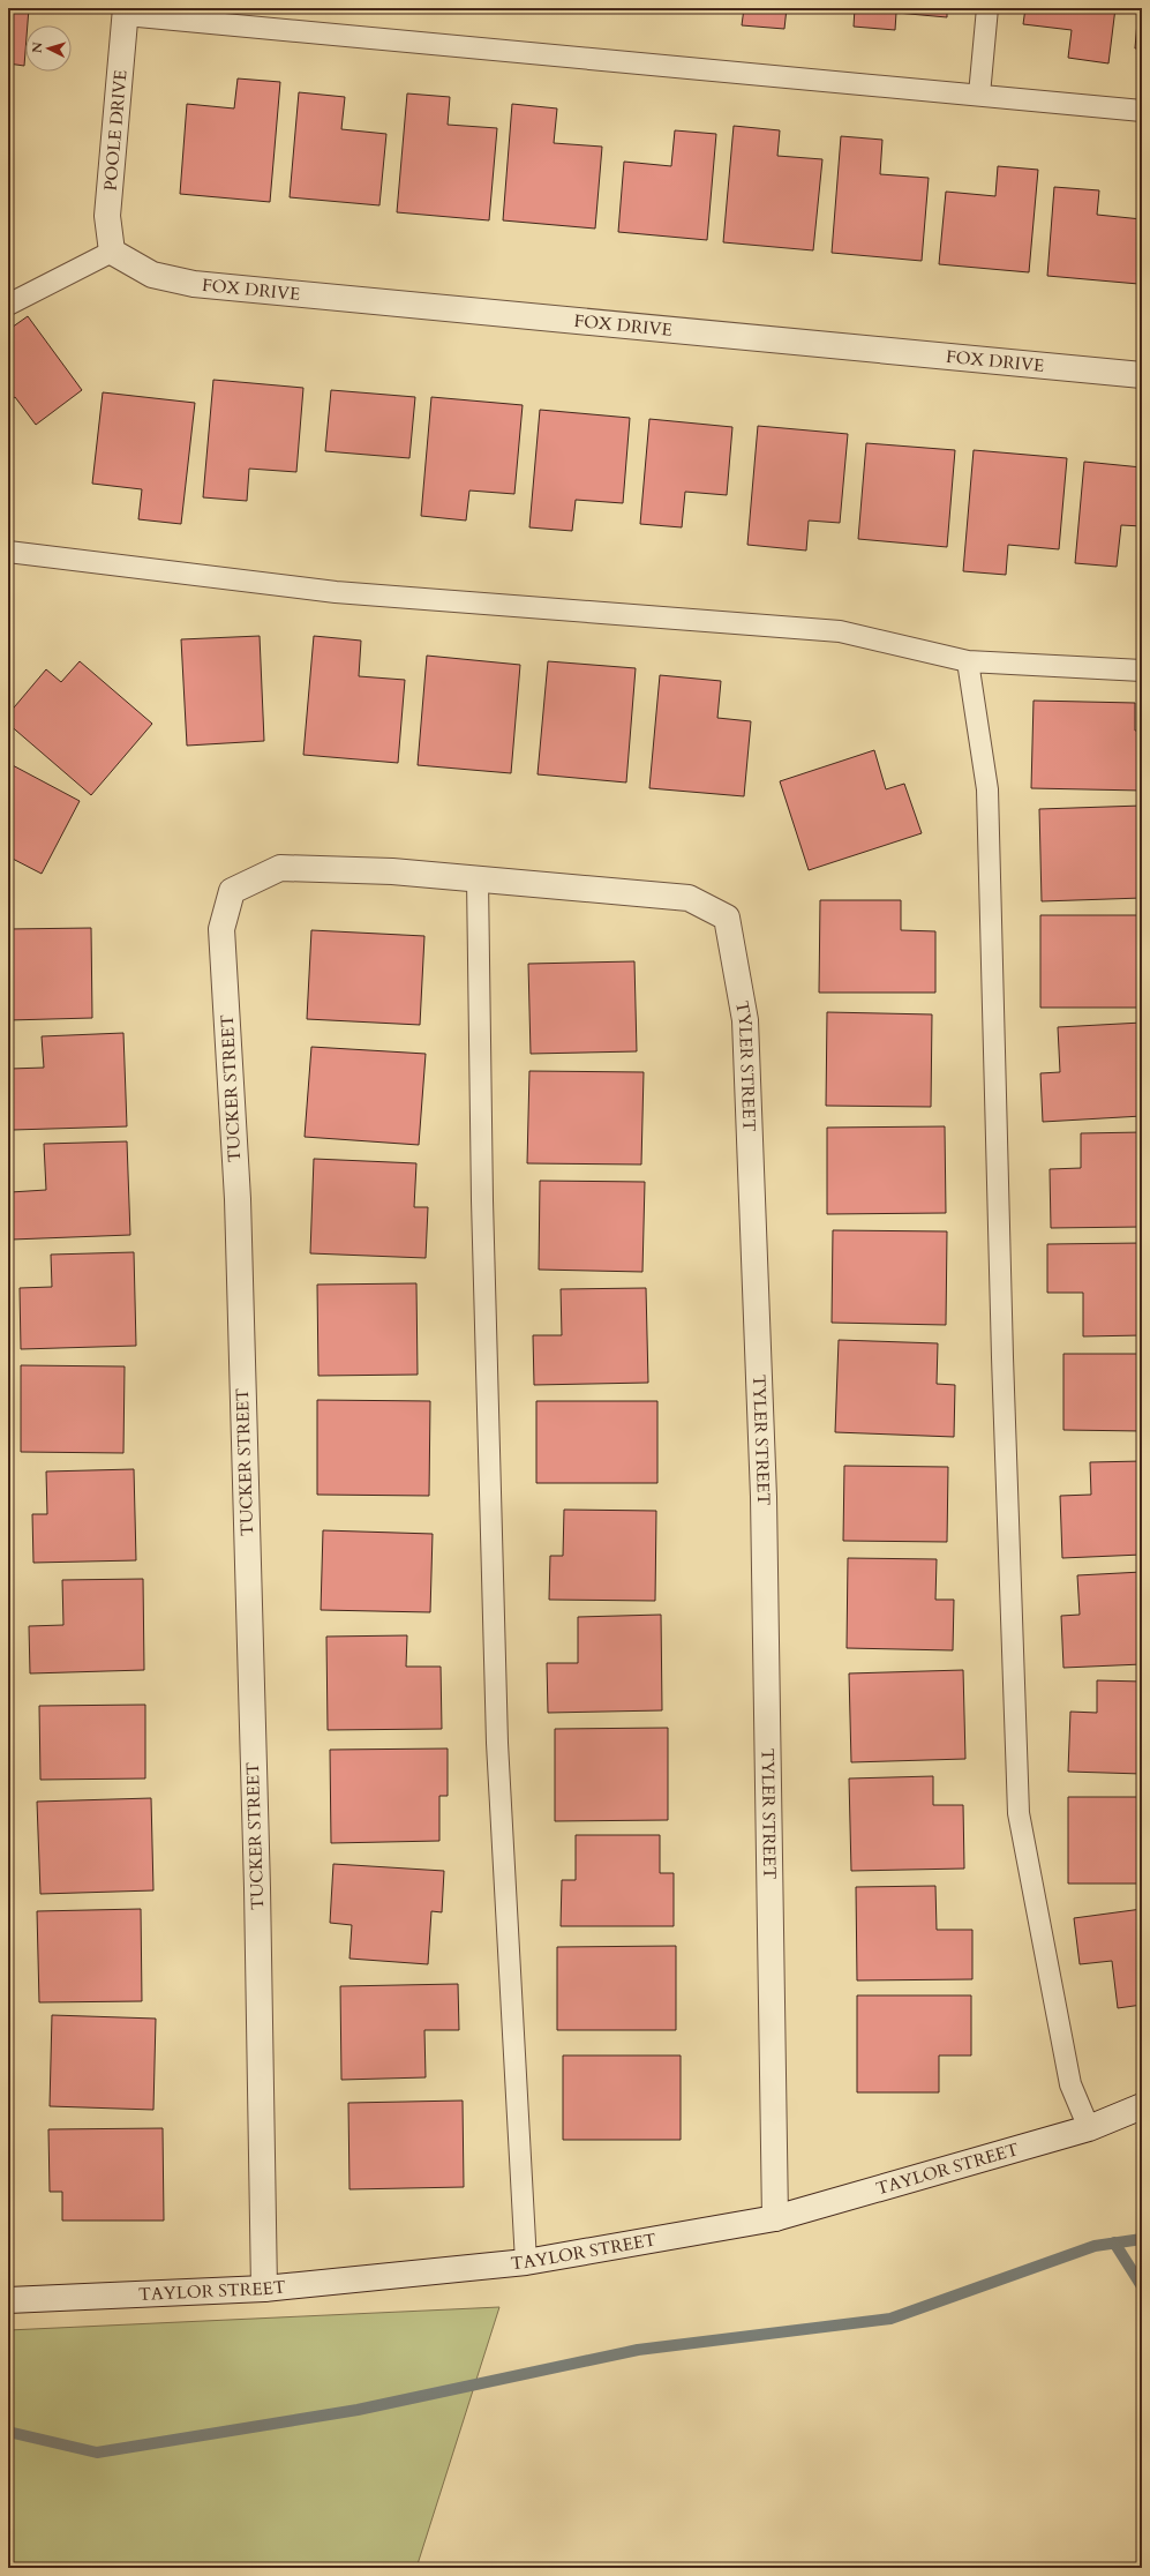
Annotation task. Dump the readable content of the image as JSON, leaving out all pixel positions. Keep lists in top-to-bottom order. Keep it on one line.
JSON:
{"streets":{"street":["POOLE DRIVE","FOX DRIVE","TYLER STREET","TUCKER STREET","TAYLOR STREET"]},"crossings":[["POOLE DRIVE","FOX DRIVE"],["TYLER STREET","TUCKER STREET"],["TYLER STREET","TAYLOR STREET"],["TUCKER STREET","TAYLOR STREET"]],"north":"left"}
